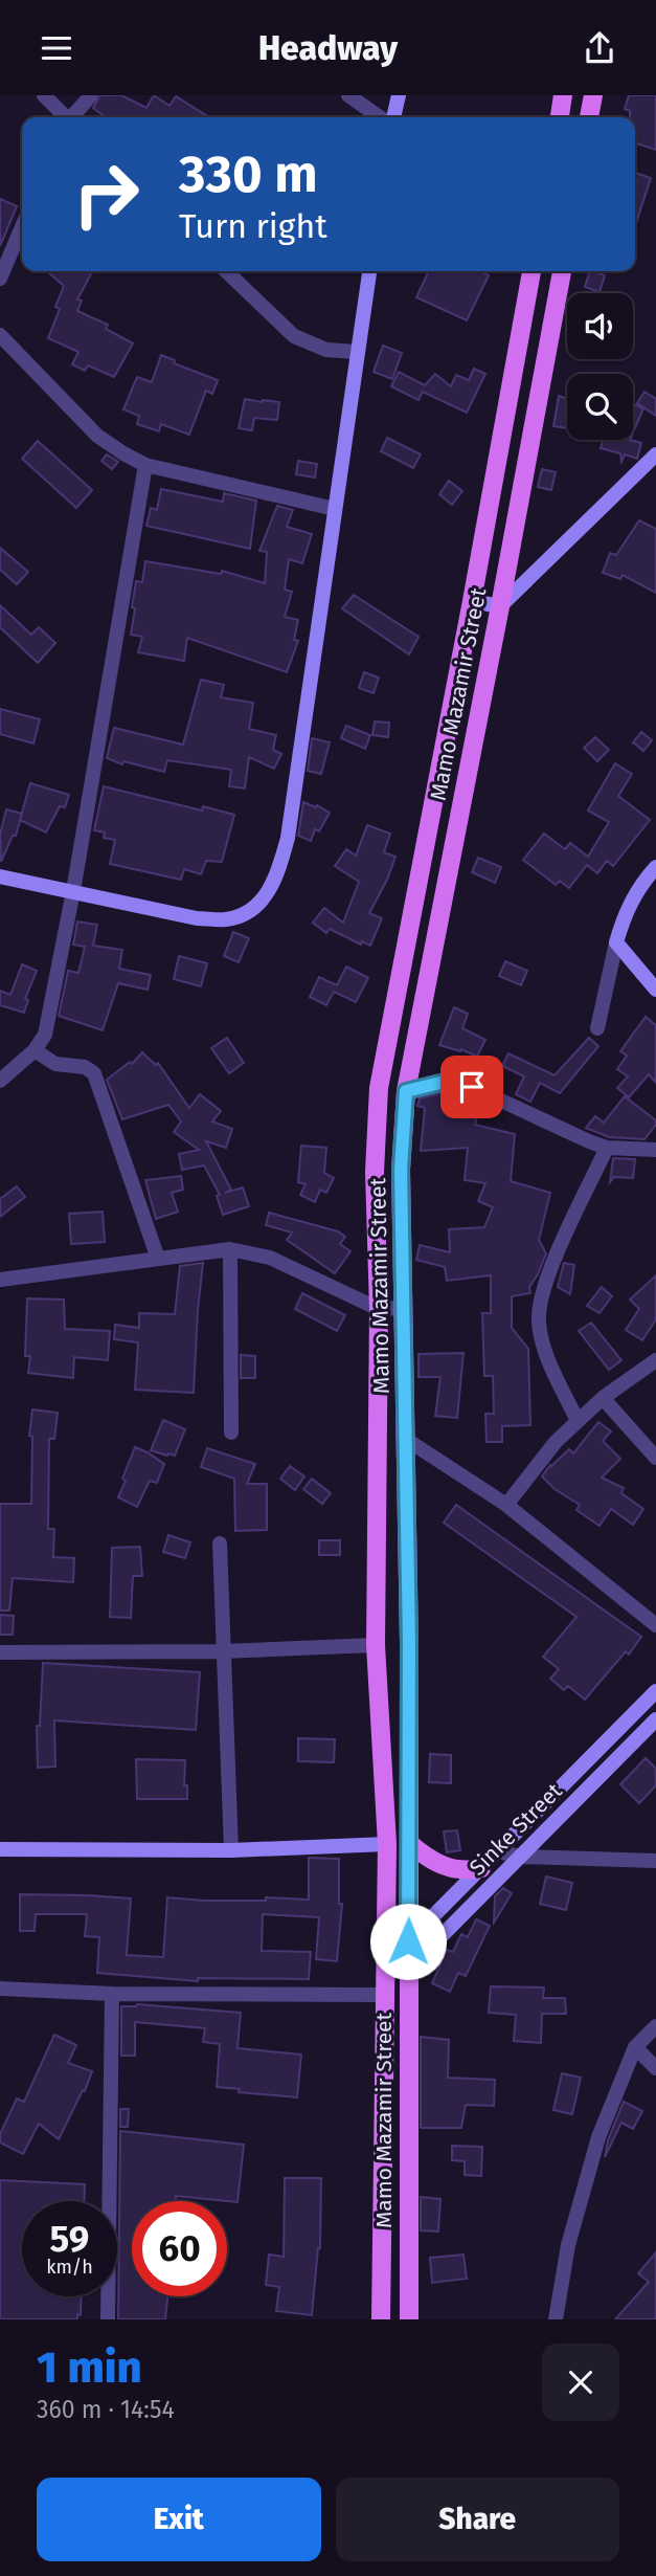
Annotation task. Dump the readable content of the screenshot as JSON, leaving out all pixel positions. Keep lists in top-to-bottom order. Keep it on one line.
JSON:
{"streets":{"main road":["Mamo Mazamir Street"],"street":["Sinke Street"]},"crossings":[["Mamo Mazamir Street","Sinke Street"]],"page":{"header":"Headway","turn":["330 m","Turn right"],"speed":"59 km/h","limit":"60","heading":["1 min","360 m · 14:54"],"buttons":["Exit","Share"]}}
